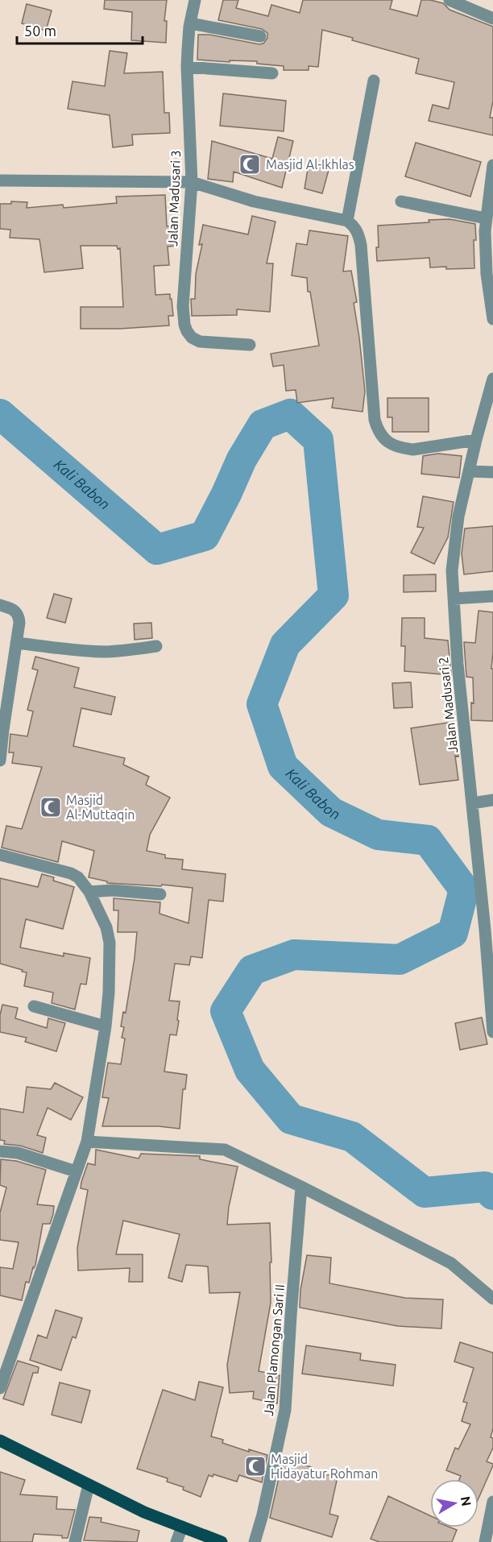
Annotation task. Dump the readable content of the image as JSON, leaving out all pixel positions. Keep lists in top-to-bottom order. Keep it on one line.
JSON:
{"streets":{"street":["Jalan Madusari 3","Jalan Madusari 2","Jalan Plamongan Sari II"]},"water":["Kali Babon"],"places":{"mosque":["Masjid Al-Ikhlas","Masjid Al-Muttaqin","Masjid Hidayatur Rohman"]},"scale_bar":"50 m","north":"right"}
